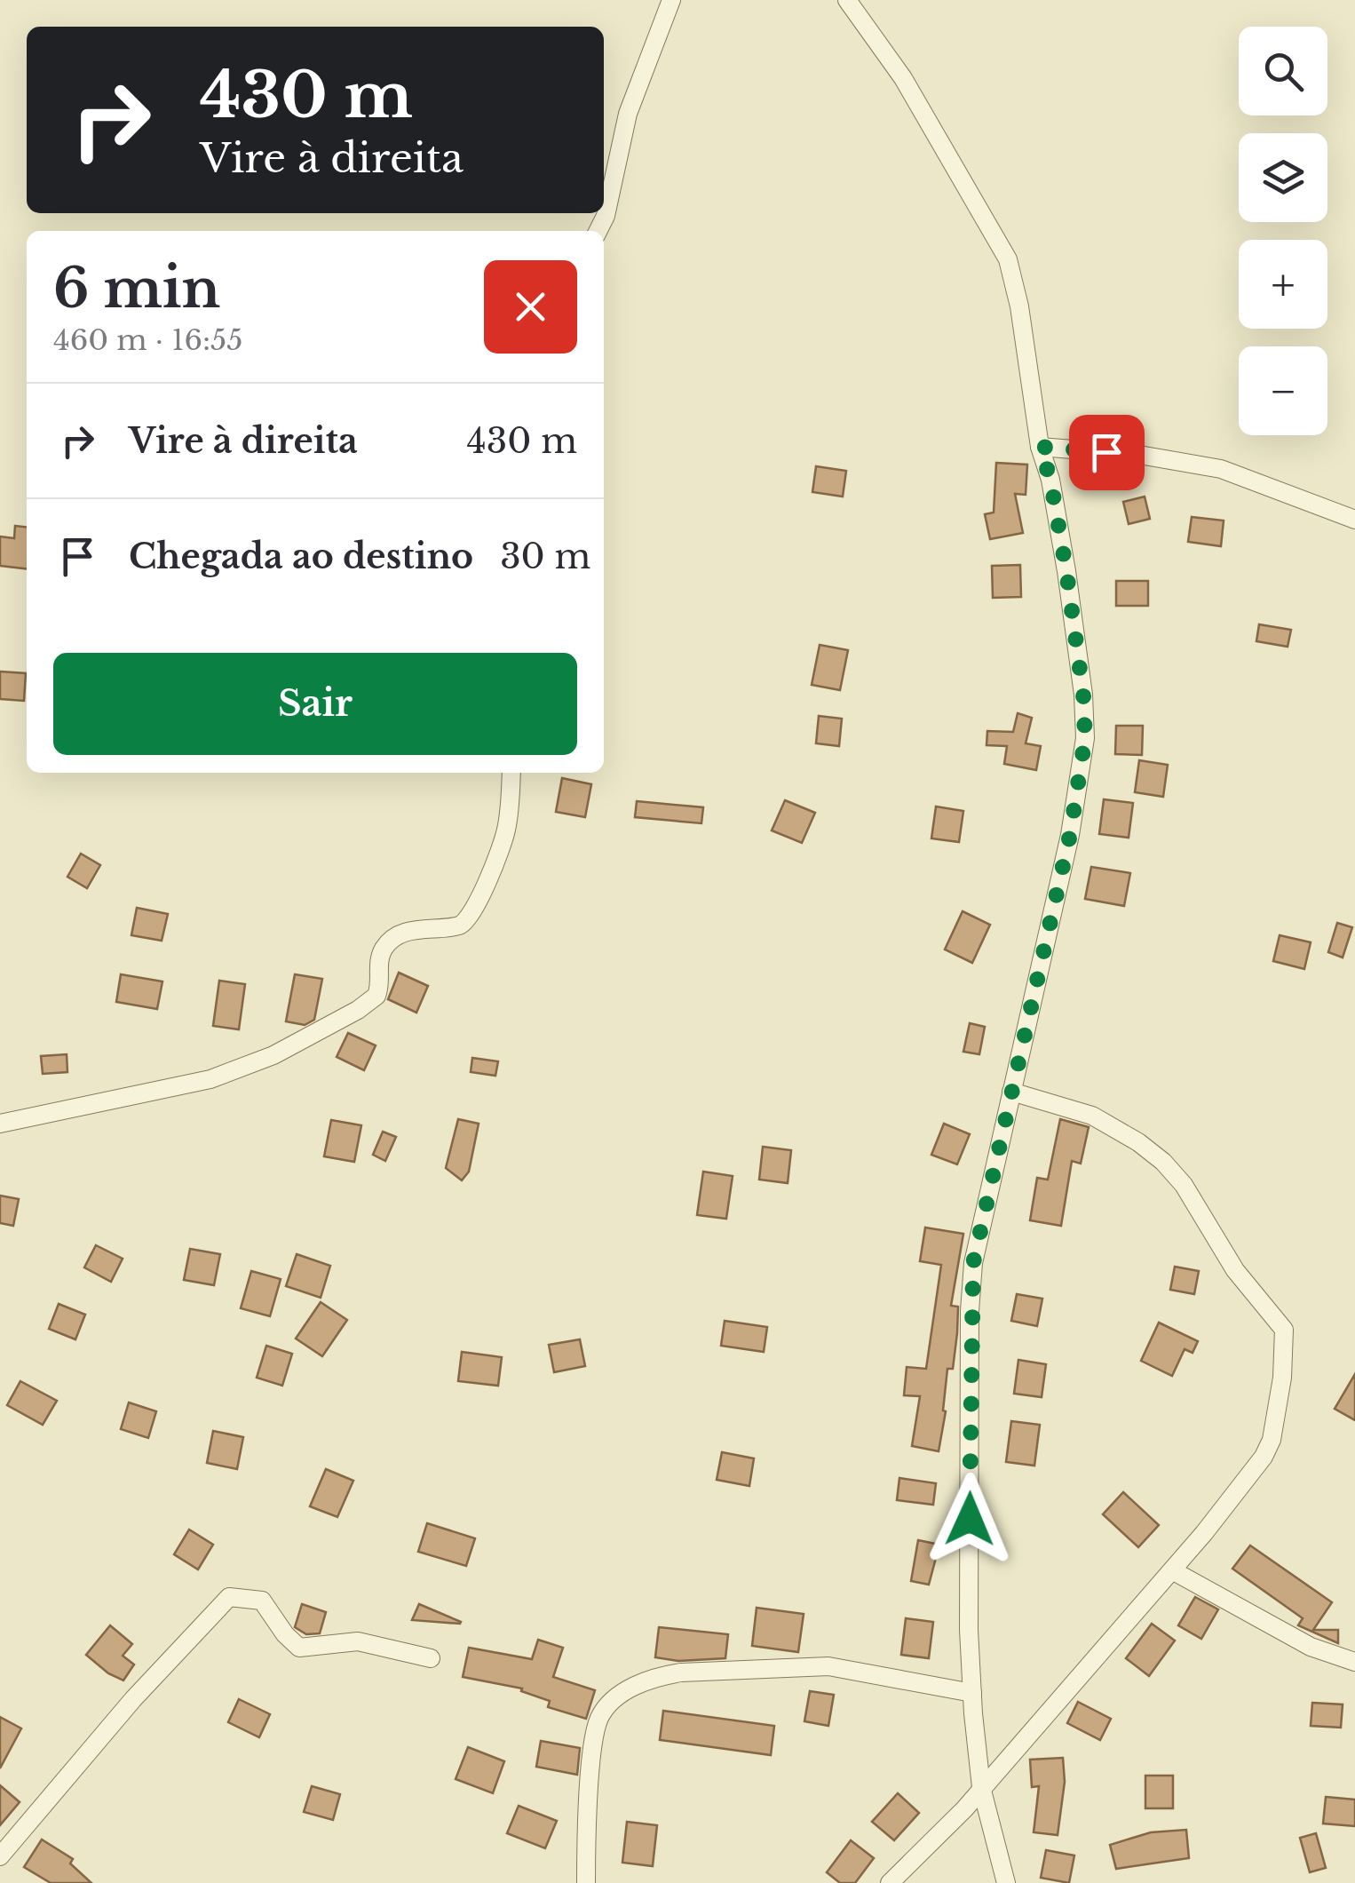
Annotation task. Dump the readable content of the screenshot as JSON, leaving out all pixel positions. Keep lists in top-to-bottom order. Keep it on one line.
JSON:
{"page":{"map_buttons":["+","−"],"turn":["430 m","Vire à direita"],"heading":["6 min","460 m · 16:55"],"list":[{"name":"Vire à direita","value":"430 m"},{"name":"Chegada ao destino","value":"30 m"}],"buttons":"Sair"}}
